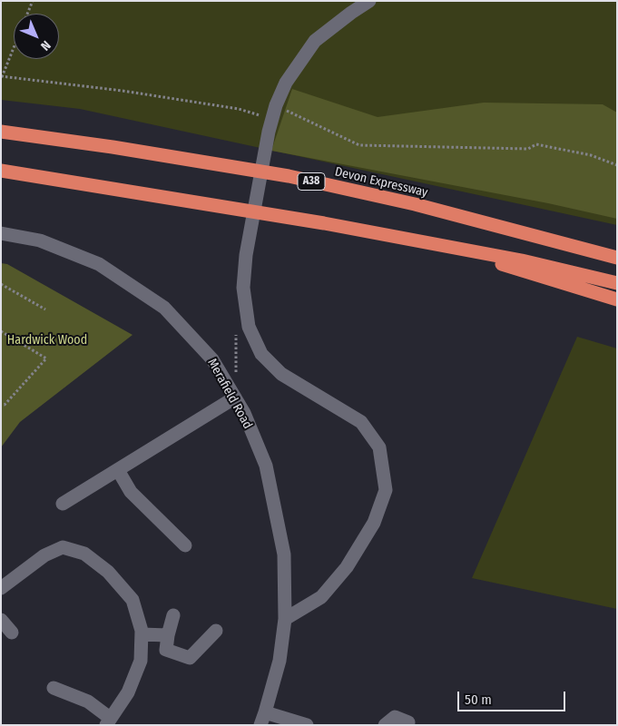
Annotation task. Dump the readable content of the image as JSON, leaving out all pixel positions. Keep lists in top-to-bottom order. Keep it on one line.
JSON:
{"streets":{"highway":["A38","Devon Expressway"],"street":["Merafield Road"]},"parks":["Hardwick Wood"],"scale_bar":"50 m","north":"bottom right"}
